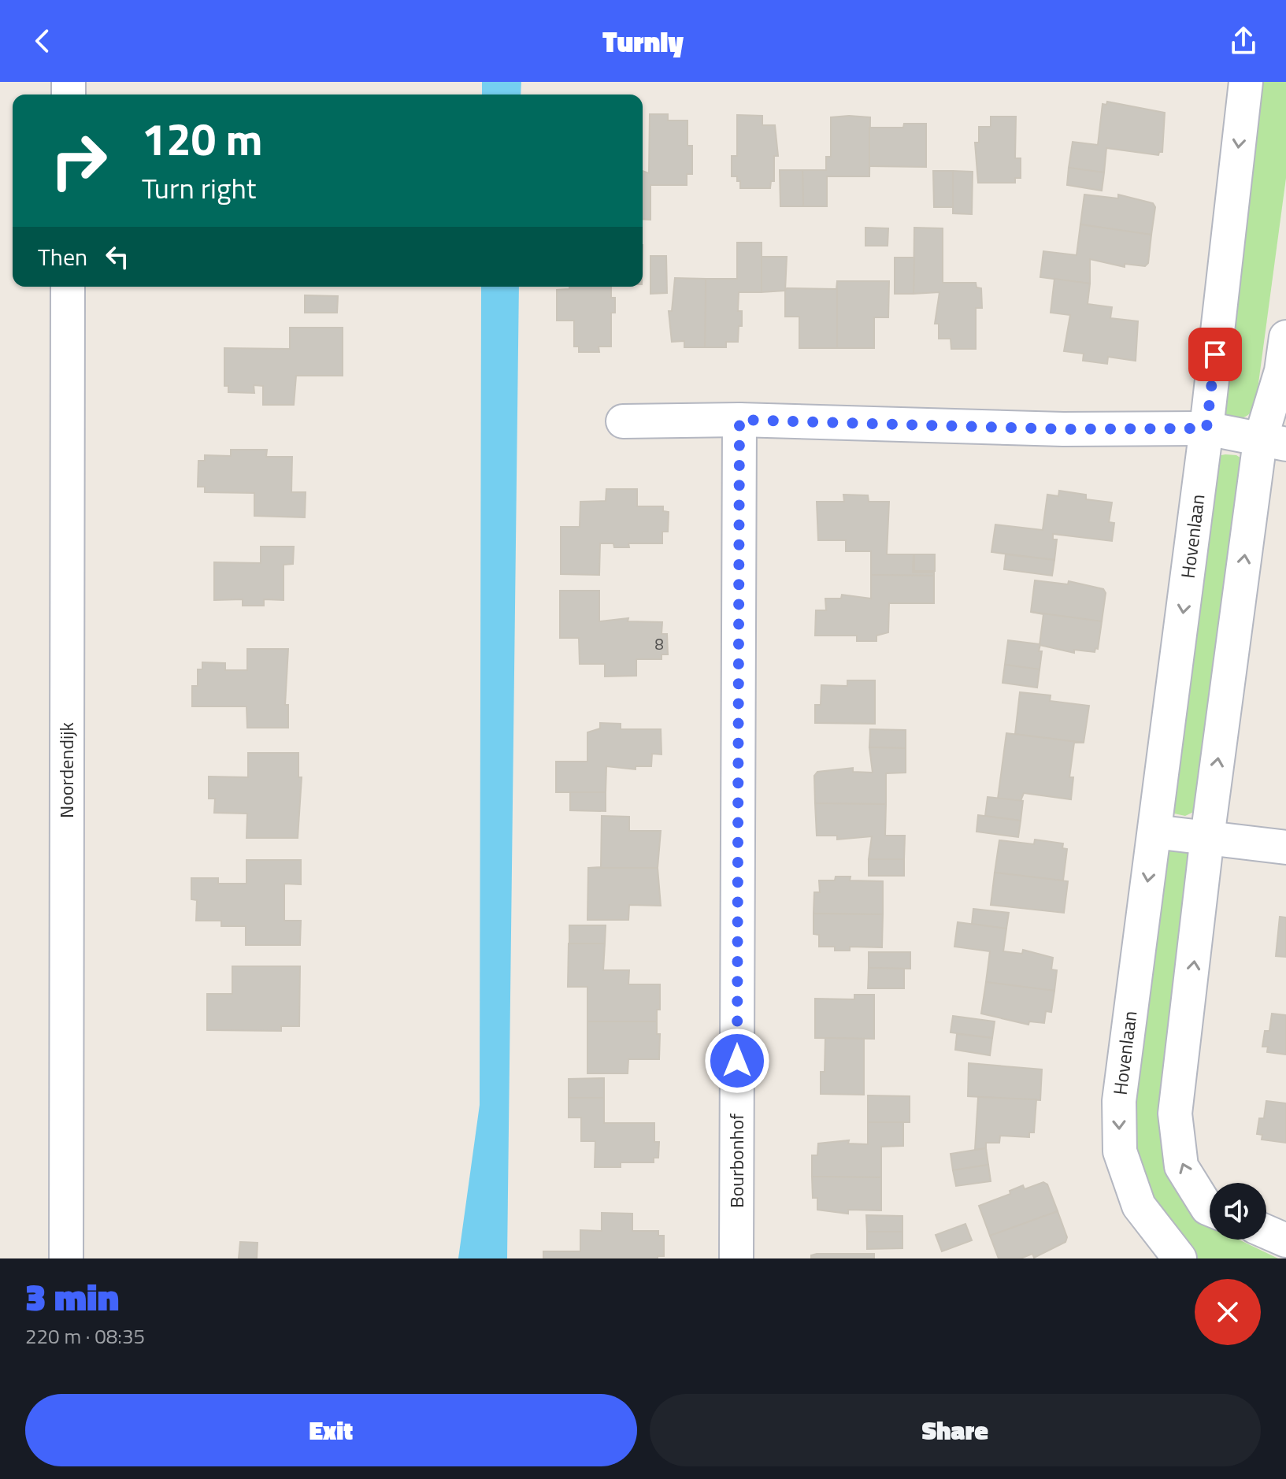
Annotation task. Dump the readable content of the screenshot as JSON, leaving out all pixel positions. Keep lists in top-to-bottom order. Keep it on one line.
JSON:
{"streets":{"street":["Hovenlaan","Noordendijk","Bourbonhof"]},"house_numbers":["8"],"page":{"header":"Turnly","turn":["120 m","Turn right"],"then":"Then","heading":["3 min","220 m · 08:35"],"buttons":["Exit","Share"]}}
